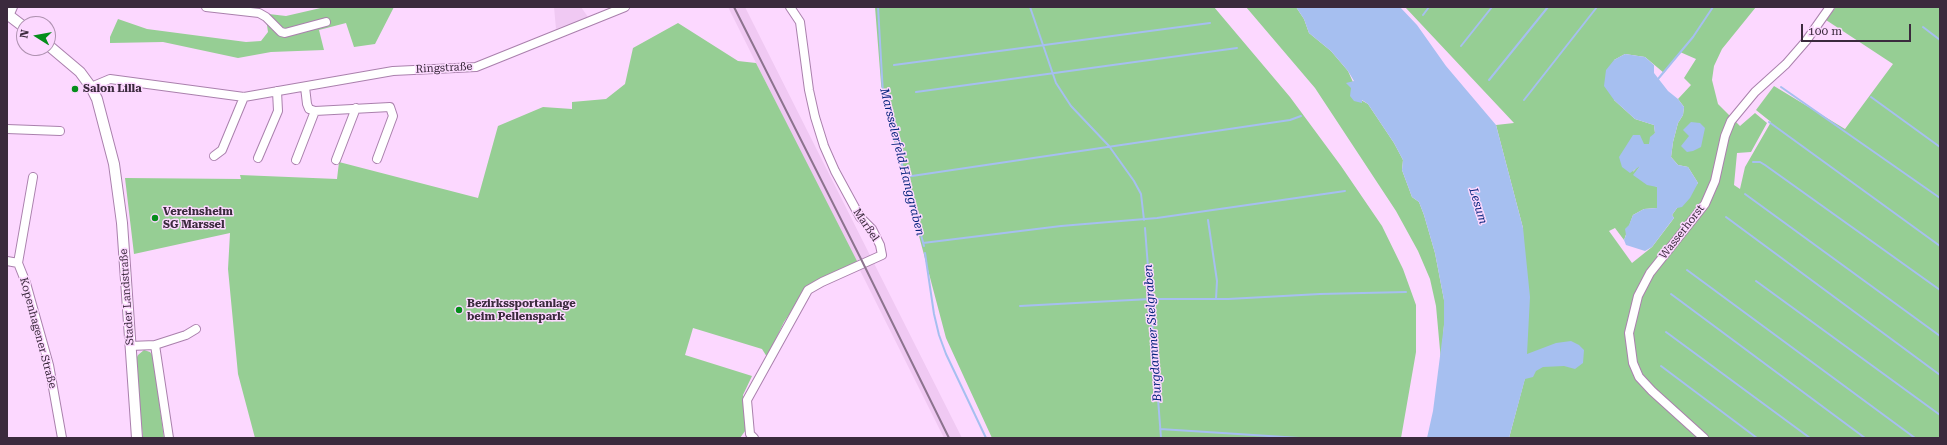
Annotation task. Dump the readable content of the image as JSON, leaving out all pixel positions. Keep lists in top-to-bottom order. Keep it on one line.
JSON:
{"streets":{"street":["Ringstraße","Marßel","Wasserhorst","Stader Landstraße","Kopenhagener Straße"]},"crossings":[["Ringstraße","Stader Landstraße"]],"water":["Marsselerfeld Hanggraben","Lesum","Burgdammer Sielgraben"],"places":["Salon Lilla","Vereinsheim SG Marssel","Bezirkssportanlage beim Pellenspark"],"scale_bar":"100 m","north":"left"}
